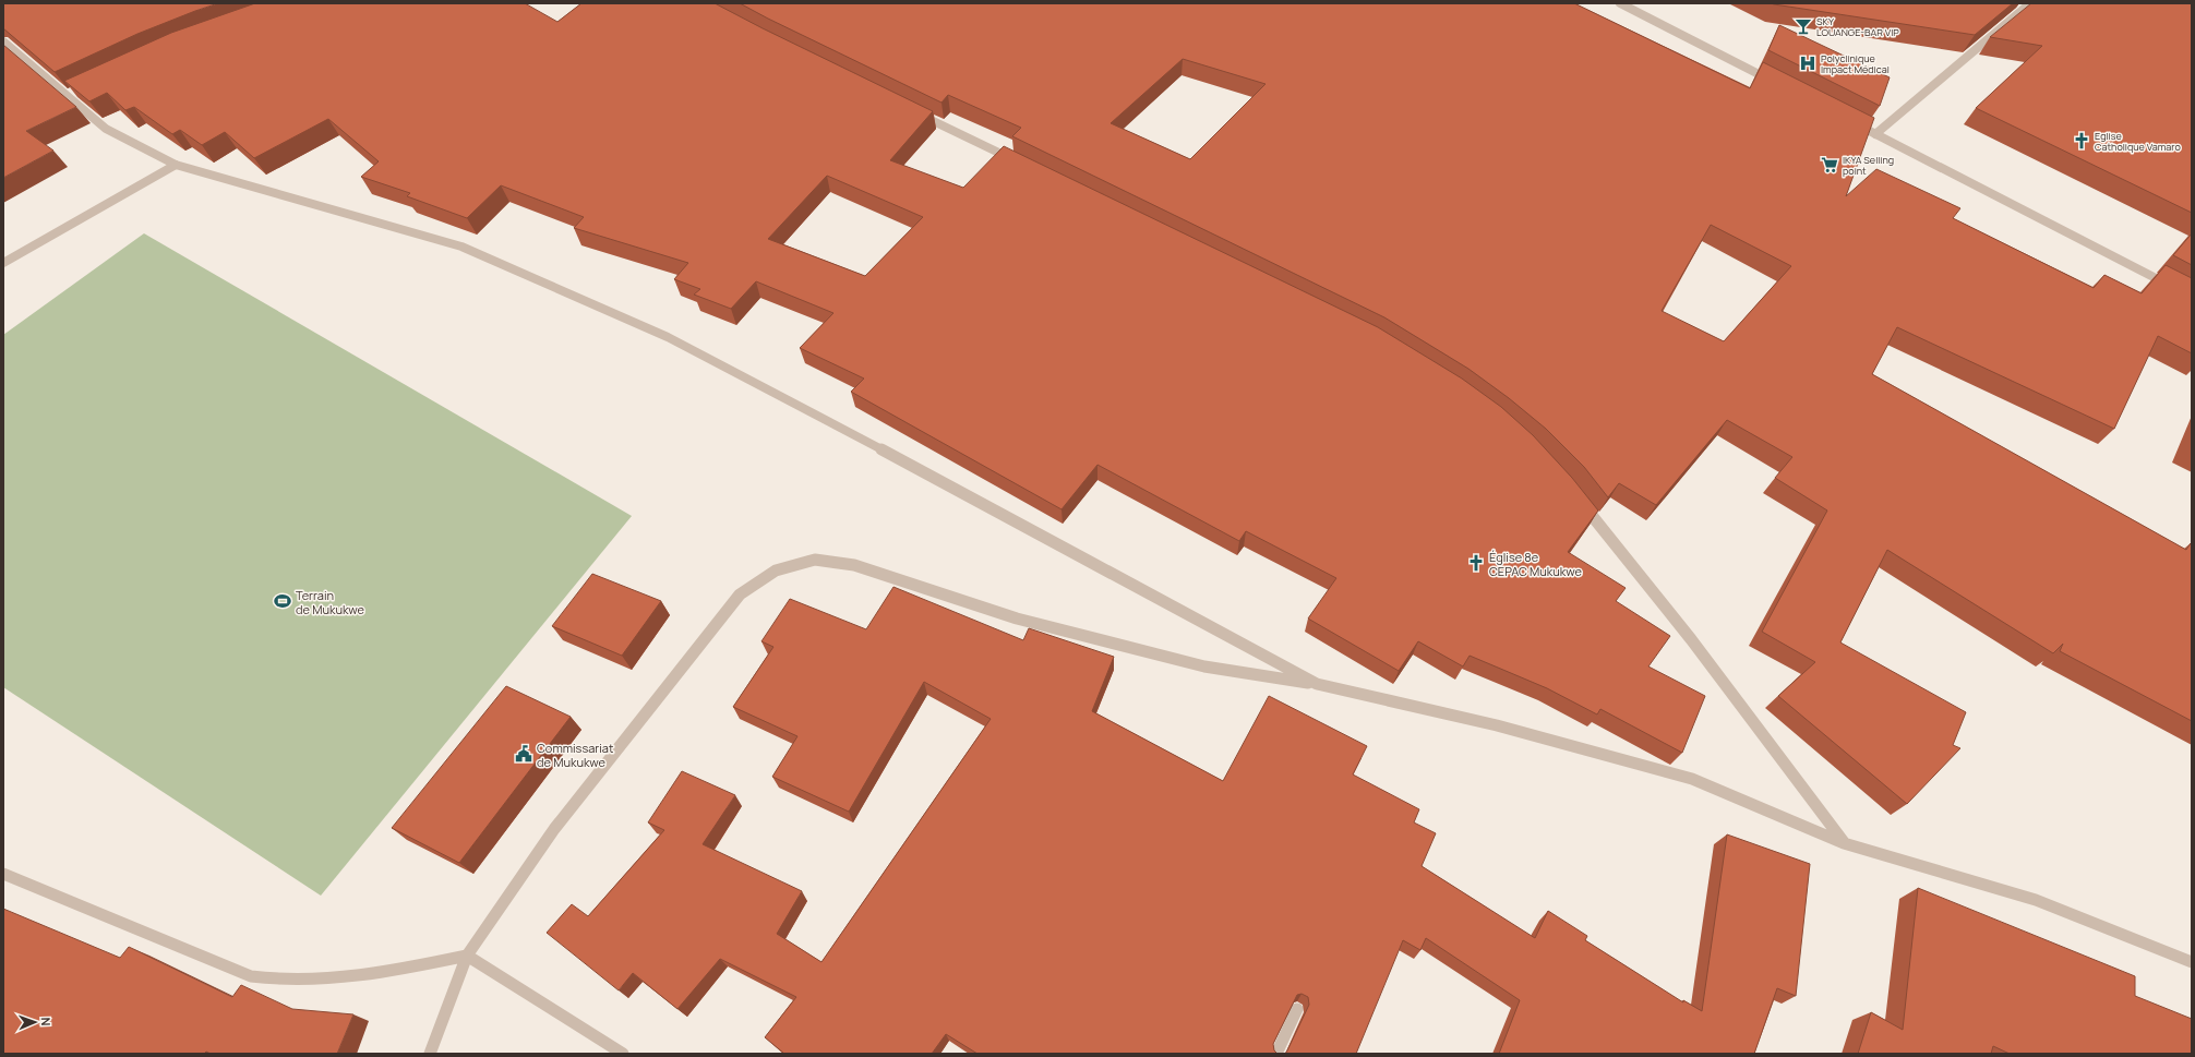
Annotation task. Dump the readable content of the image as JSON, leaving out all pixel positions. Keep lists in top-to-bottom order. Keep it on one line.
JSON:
{"places":{"bar":["SKY LOUANGE-BAR VIP"],"hospital":["Polyclinique Impact Médical"],"church":["Eglise Catholique Vamaro","Église 8e CEPAC Mukukwe"],"supermarket":["IKYA Selling point"],"sports":["Terrain de Mukukwe"],"public building":["Commissariat de Mukukwe"]},"north":"right"}
